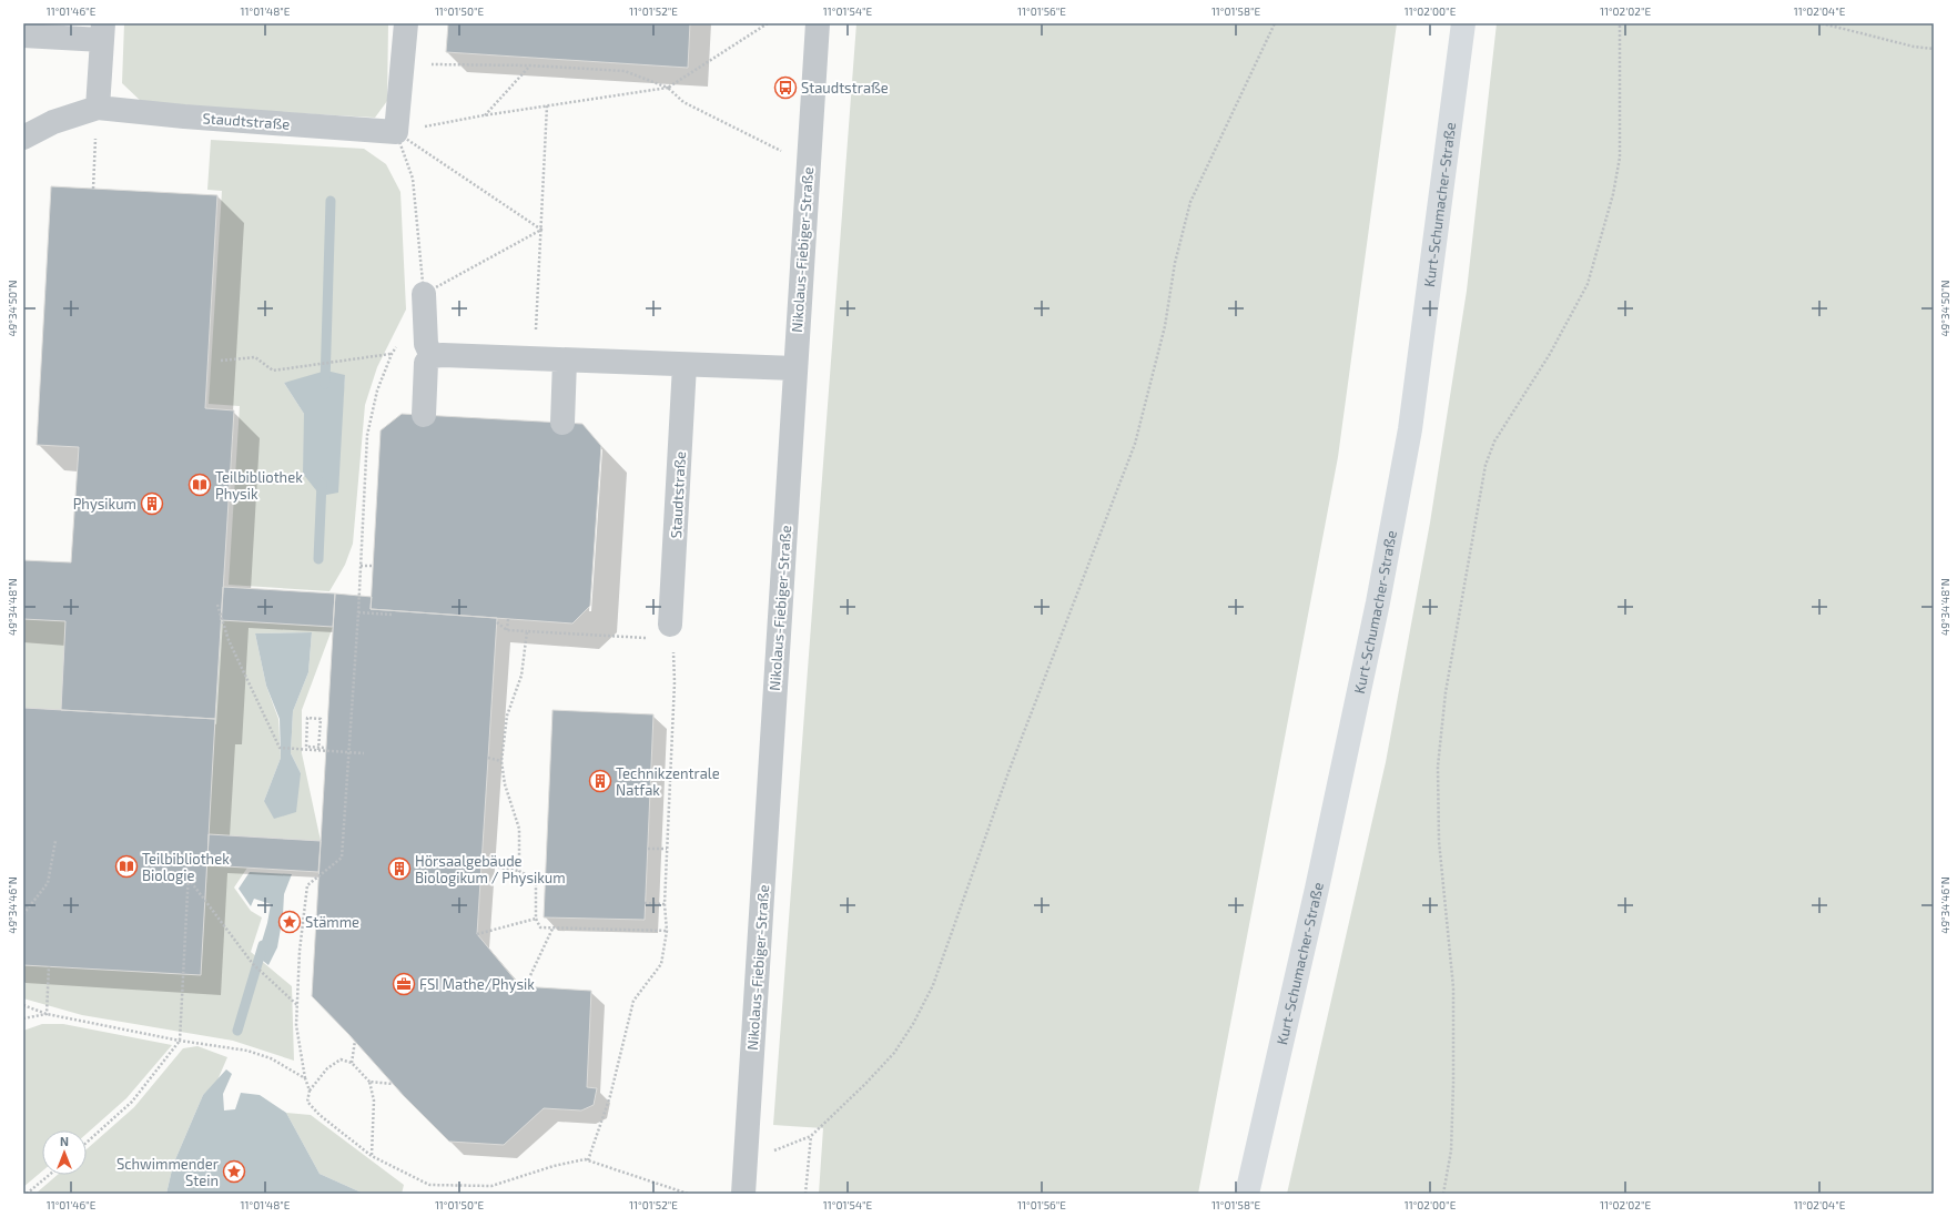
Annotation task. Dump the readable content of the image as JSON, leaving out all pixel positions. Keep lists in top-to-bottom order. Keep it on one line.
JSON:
{"streets":{"main road":["Kurt-Schumacher-Straße"],"street":["Staudtstraße","Nikolaus-Fiebiger-Straße"]},"places":{"bus stop":["Staudtstraße"],"library":["Teilbibliothek Physik","Teilbibliothek Biologie"],"building":["Physikum","Technikzentrale Natfak","Hörsaalgebäude Biologikum / Physikum"],"place":["Stämme","Schwimmender Stein"],"office":["FSI Mathe/Physik"]},"north":"top","coordinates":["11°01'46\"E","11°01'48\"E","11°01'50\"E","11°01'52\"E","11°01'54\"E","11°01'56\"E","11°01'58\"E","11°02'00\"E","11°02'02\"E","11°02'04\"E","49°34'50\"N","49°34'48\"N","49°34'46\"N"]}
